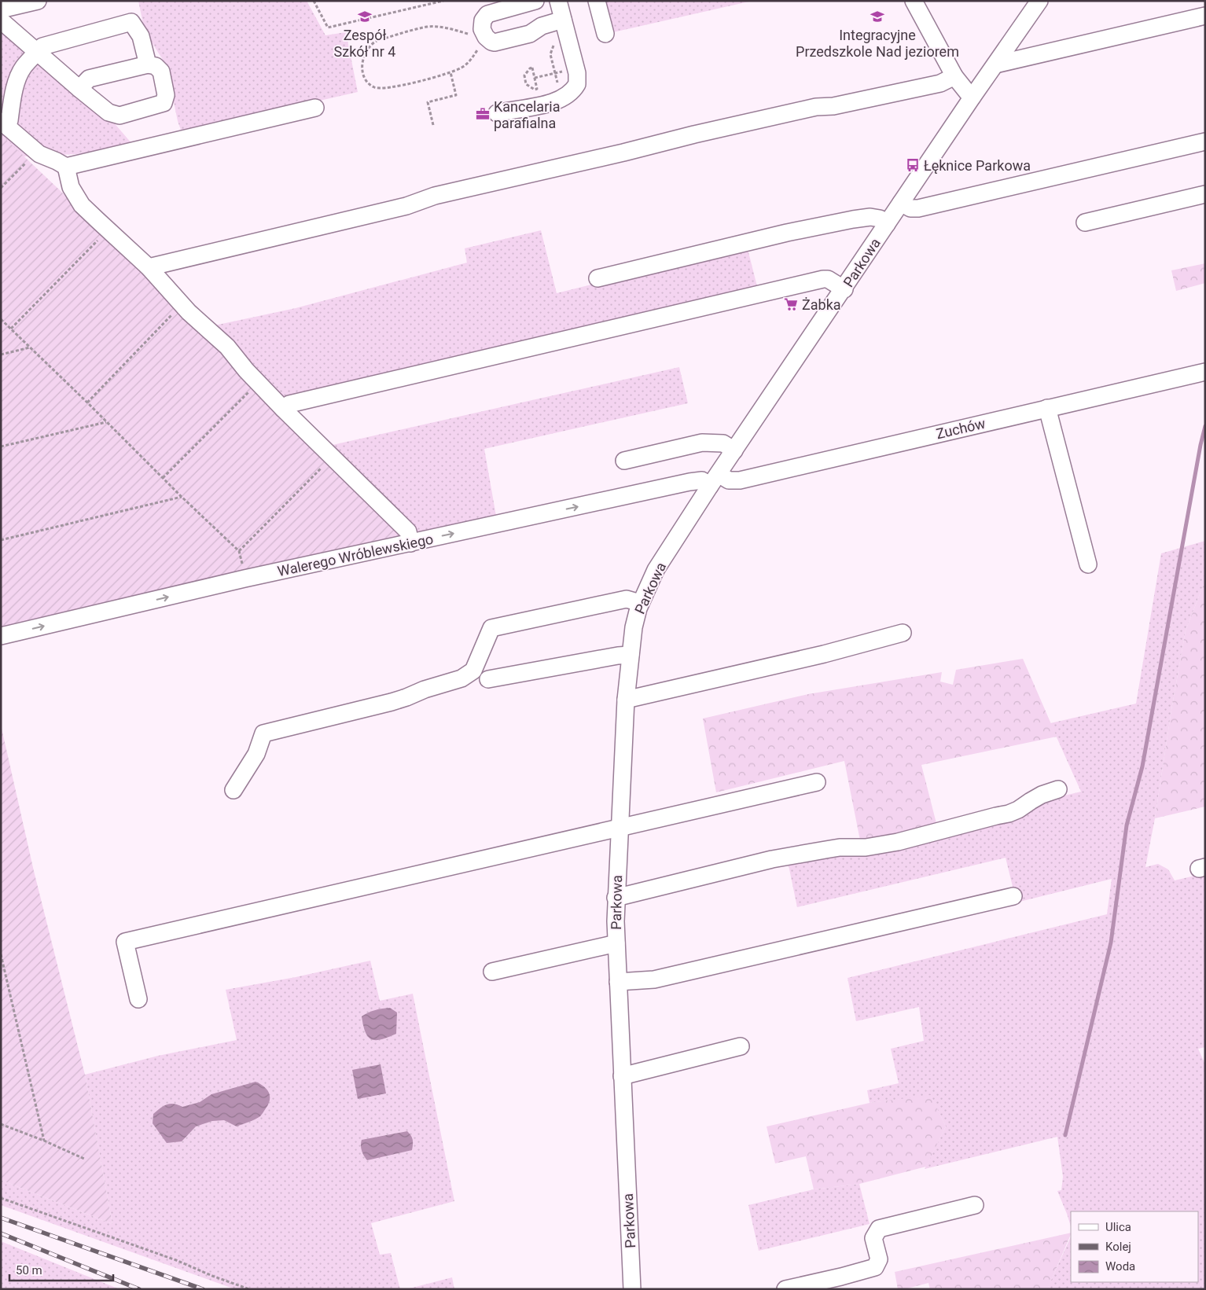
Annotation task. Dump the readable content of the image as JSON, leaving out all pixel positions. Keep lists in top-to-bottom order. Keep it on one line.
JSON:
{"streets":{"street":["Parkowa","Zuchów","Walerego Wróblewskiego"]},"crossings":[["Parkowa","Zuchów"],["Parkowa","Walerego Wróblewskiego"],["Zuchów","Walerego Wróblewskiego"]],"places":{"school or university":["Zespół Szkół nr 4","Integracyjne Przedszkole Nad jeziorem"],"office":["Kancelaria parafialna"],"bus stop":["Łęknice Parkowa"],"supermarket":["Żabka"]},"legend":["Ulica","Kolej","Woda"],"scale_bar":"50 m"}
